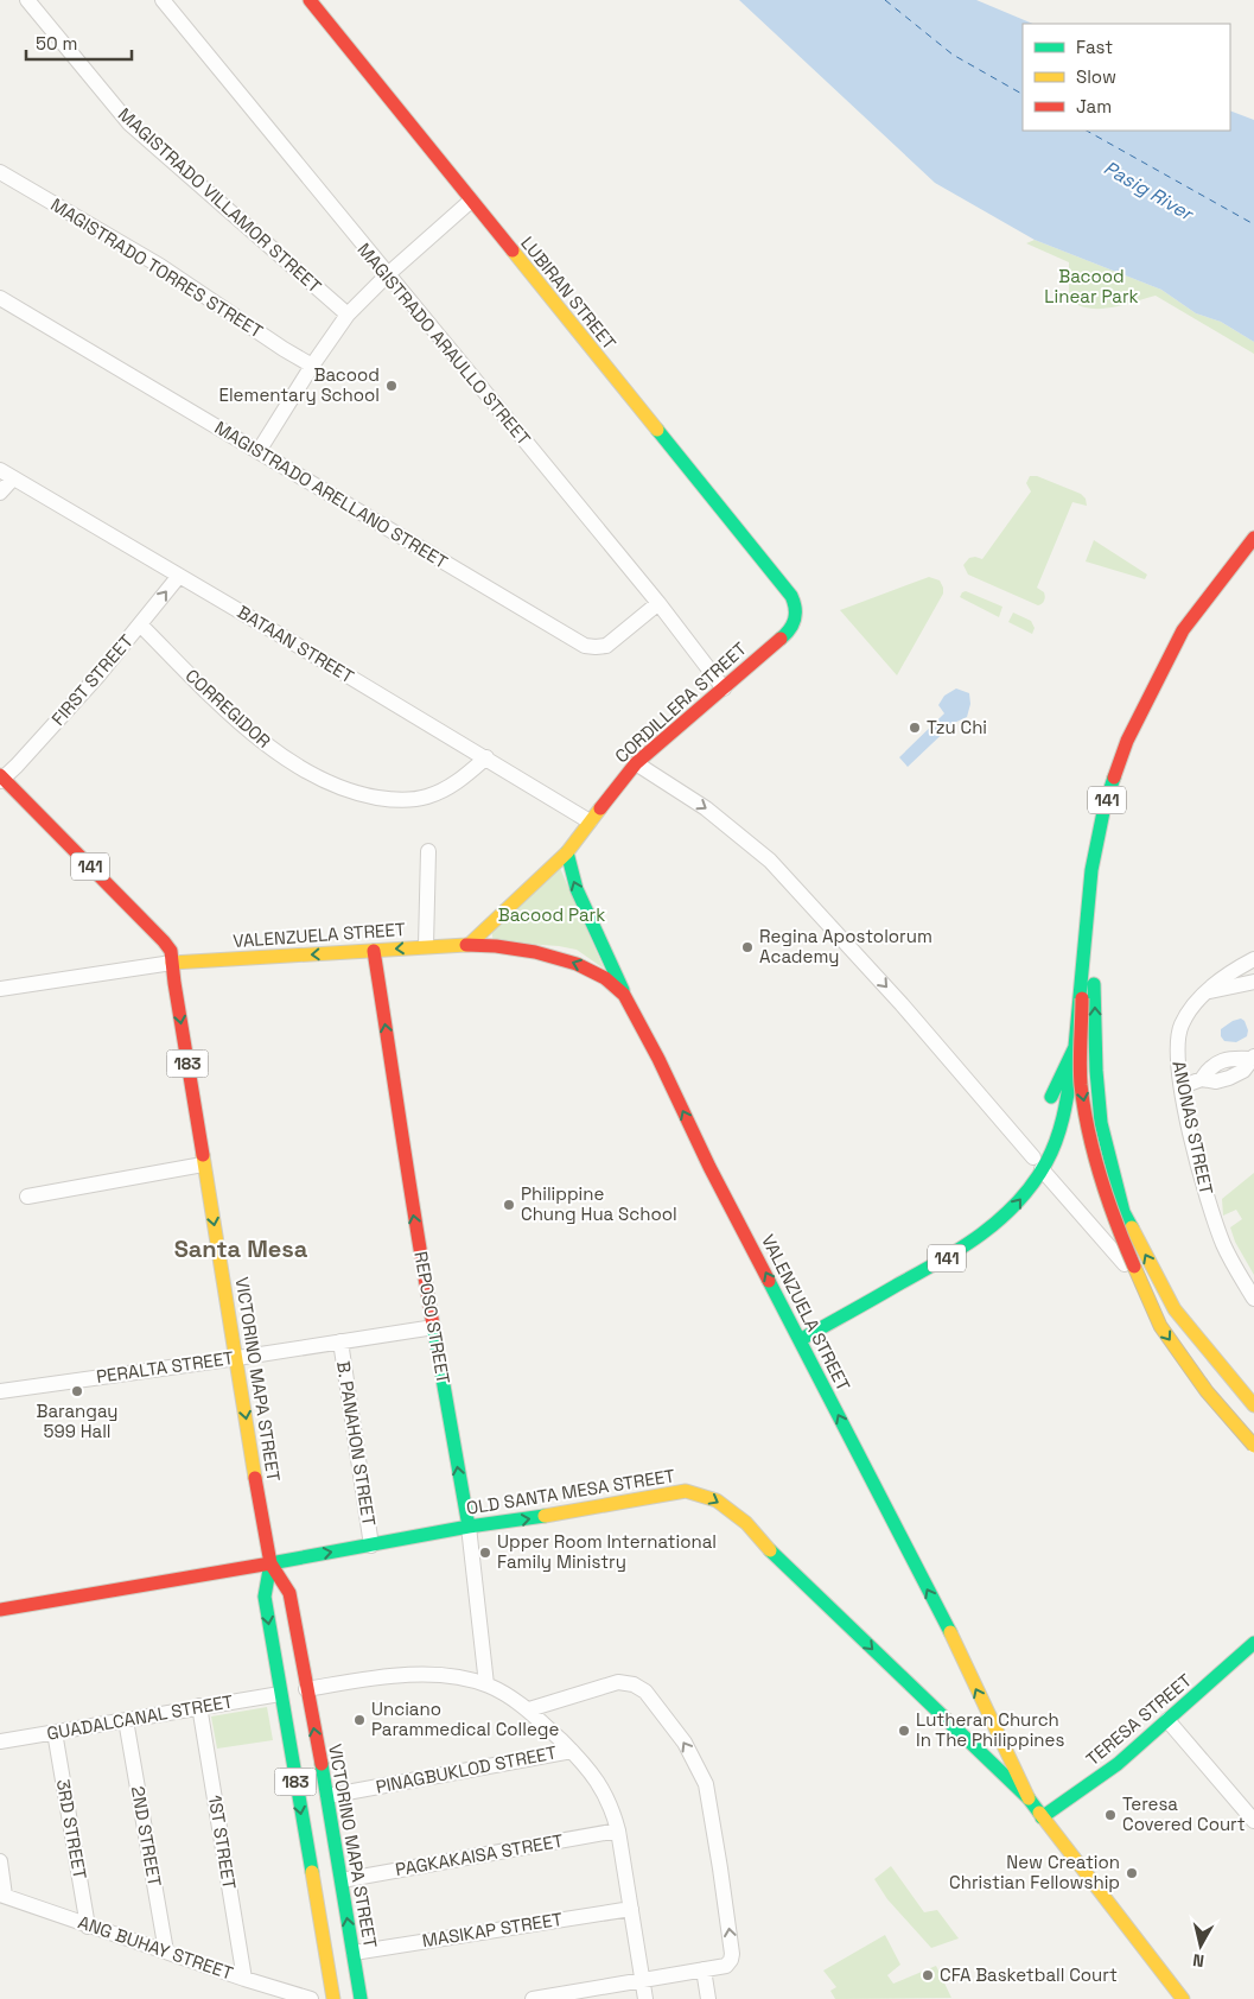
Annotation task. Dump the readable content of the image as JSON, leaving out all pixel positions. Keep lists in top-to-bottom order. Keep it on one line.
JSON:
{"streets":{"main road":["LUBIRAN STREET","CORDILLERA STREET","141","VALENZUELA STREET","183","REPOSO STREET","VICTORINO MAPA STREET","OLD SANTA MESA STREET","TERESA STREET"],"street":["MAGISTRADO VILLAMOR STREET","MAGISTRADO TORRES STREET","MAGISTRADO ARAULLO STREET","MAGISTRADO ARELLANO STREET","BATAAN STREET","FIRST STREET","CORREGIDOR","ANONAS STREET","PERALTA STREET","B. PANAHON STREET","GUADALCANAL STREET","PINAGBUKLOD STREET","3RD STREET","2ND STREET","1ST STREET","PAGKAKAISA STREET","MASIKAP STREET","ANG BUHAY STREET"]},"crossings":[["LUBIRAN STREET","CORDILLERA STREET"],["MAGISTRADO ARAULLO STREET","MAGISTRADO ARELLANO STREET"],["MAGISTRADO ARAULLO STREET","CORDILLERA STREET"],["BATAAN STREET","FIRST STREET"],["BATAAN STREET","CORDILLERA STREET"],["BATAAN STREET","CORREGIDOR"],["FIRST STREET","CORREGIDOR"],["FIRST STREET","VICTORINO MAPA STREET"],["141","VALENZUELA STREET"],["VALENZUELA STREET","REPOSO STREET"],["VALENZUELA STREET","VICTORINO MAPA STREET"],["VALENZUELA STREET","OLD SANTA MESA STREET"],["REPOSO STREET","PERALTA STREET"],["REPOSO STREET","OLD SANTA MESA STREET"],["PERALTA STREET","VICTORINO MAPA STREET"],["PERALTA STREET","B. PANAHON STREET"],["VICTORINO MAPA STREET","OLD SANTA MESA STREET"],["VICTORINO MAPA STREET","GUADALCANAL STREET"],["VICTORINO MAPA STREET","PINAGBUKLOD STREET"],["VICTORINO MAPA STREET","PAGKAKAISA STREET"],["VICTORINO MAPA STREET","MASIKAP STREET"],["B. PANAHON STREET","OLD SANTA MESA STREET"],["OLD SANTA MESA STREET","TERESA STREET"],["GUADALCANAL STREET","3RD STREET"],["GUADALCANAL STREET","2ND STREET"],["GUADALCANAL STREET","1ST STREET"],["3RD STREET","ANG BUHAY STREET"],["2ND STREET","ANG BUHAY STREET"],["1ST STREET","ANG BUHAY STREET"]],"one_way":["VALENZUELA STREET","REPOSO STREET","OLD SANTA MESA STREET"],"districts":["Santa Mesa"],"water":["Pasig River"],"parks":["Bacood Linear Park","Bacood Park"],"places":["Bacood Elementary School","Tzu Chi","Regina Apostolorum Academy","Philippine Chung Hua School","Barangay 599 Hall","Upper Room International Family Ministry","Unciano Parammedical College","Lutheran Church In The Philippines","Teresa Covered Court","New Creation Christian Fellowship","CFA Basketball Court"],"legend":["Fast","Slow","Jam"],"scale_bar":"50 m","north":"bottom"}
